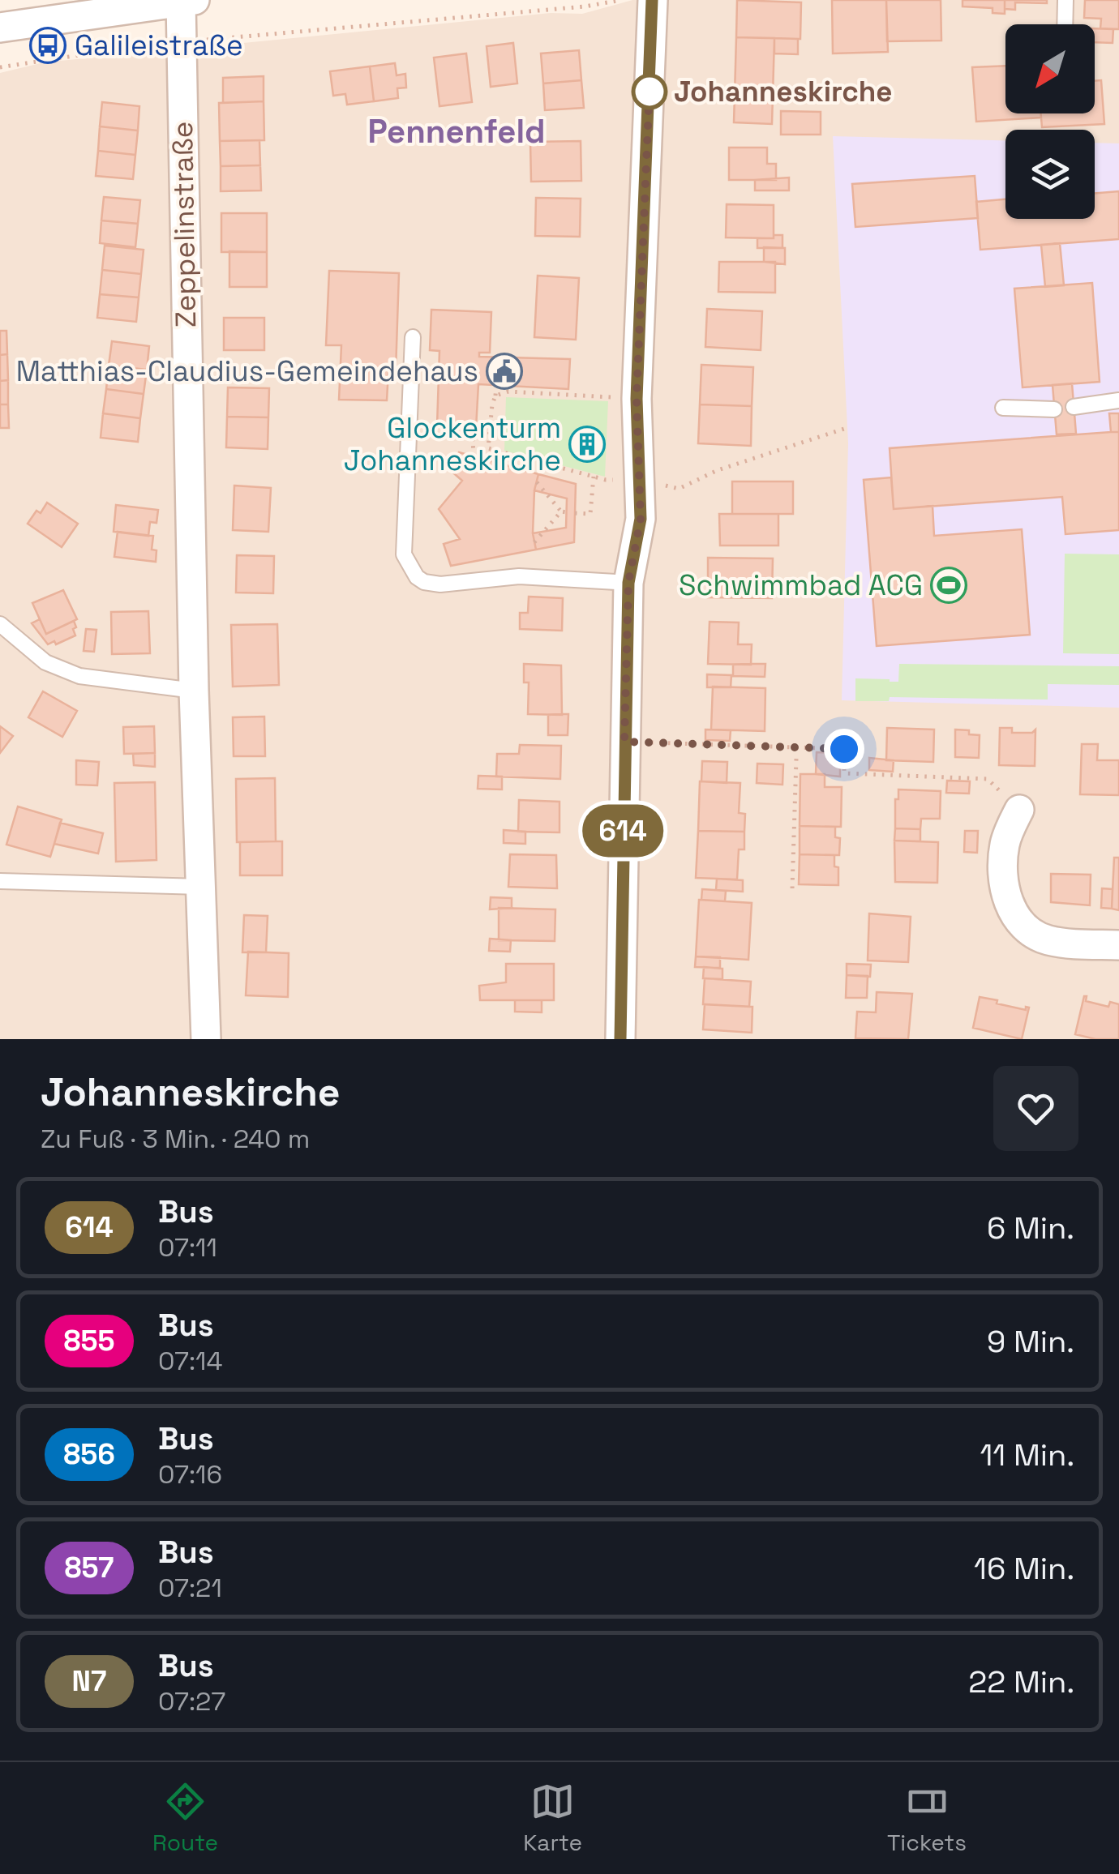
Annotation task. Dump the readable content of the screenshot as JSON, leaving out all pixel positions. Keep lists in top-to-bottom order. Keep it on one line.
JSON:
{"streets":{"street":["Zeppelinstraße"]},"districts":["Pennenfeld"],"places":{"bus stop":["Galileistraße"],"other":["Johanneskirche"],"public building":["Matthias-Claudius-Gemeindehaus"],"building":["Glockenturm Johanneskirche"],"sports":["Schwimmbad ACG"]},"lines":["bus line 614"],"north":"bottom left","page":{"on_map":"614","heading":["Johanneskirche","Zu Fuß · 3 Min. · 240 m"],"list":[{"mark":"614","name":"Bus","note":"07:11","value":"6 Min."},{"mark":"855","name":"Bus","note":"07:14","value":"9 Min."},{"mark":"856","name":"Bus","note":"07:16","value":"11 Min."},{"mark":"857","name":"Bus","note":"07:21","value":"16 Min."},{"mark":"N7","name":"Bus","note":"07:27","value":"22 Min."}],"tabs":["Route","Karte","Tickets"]}}
